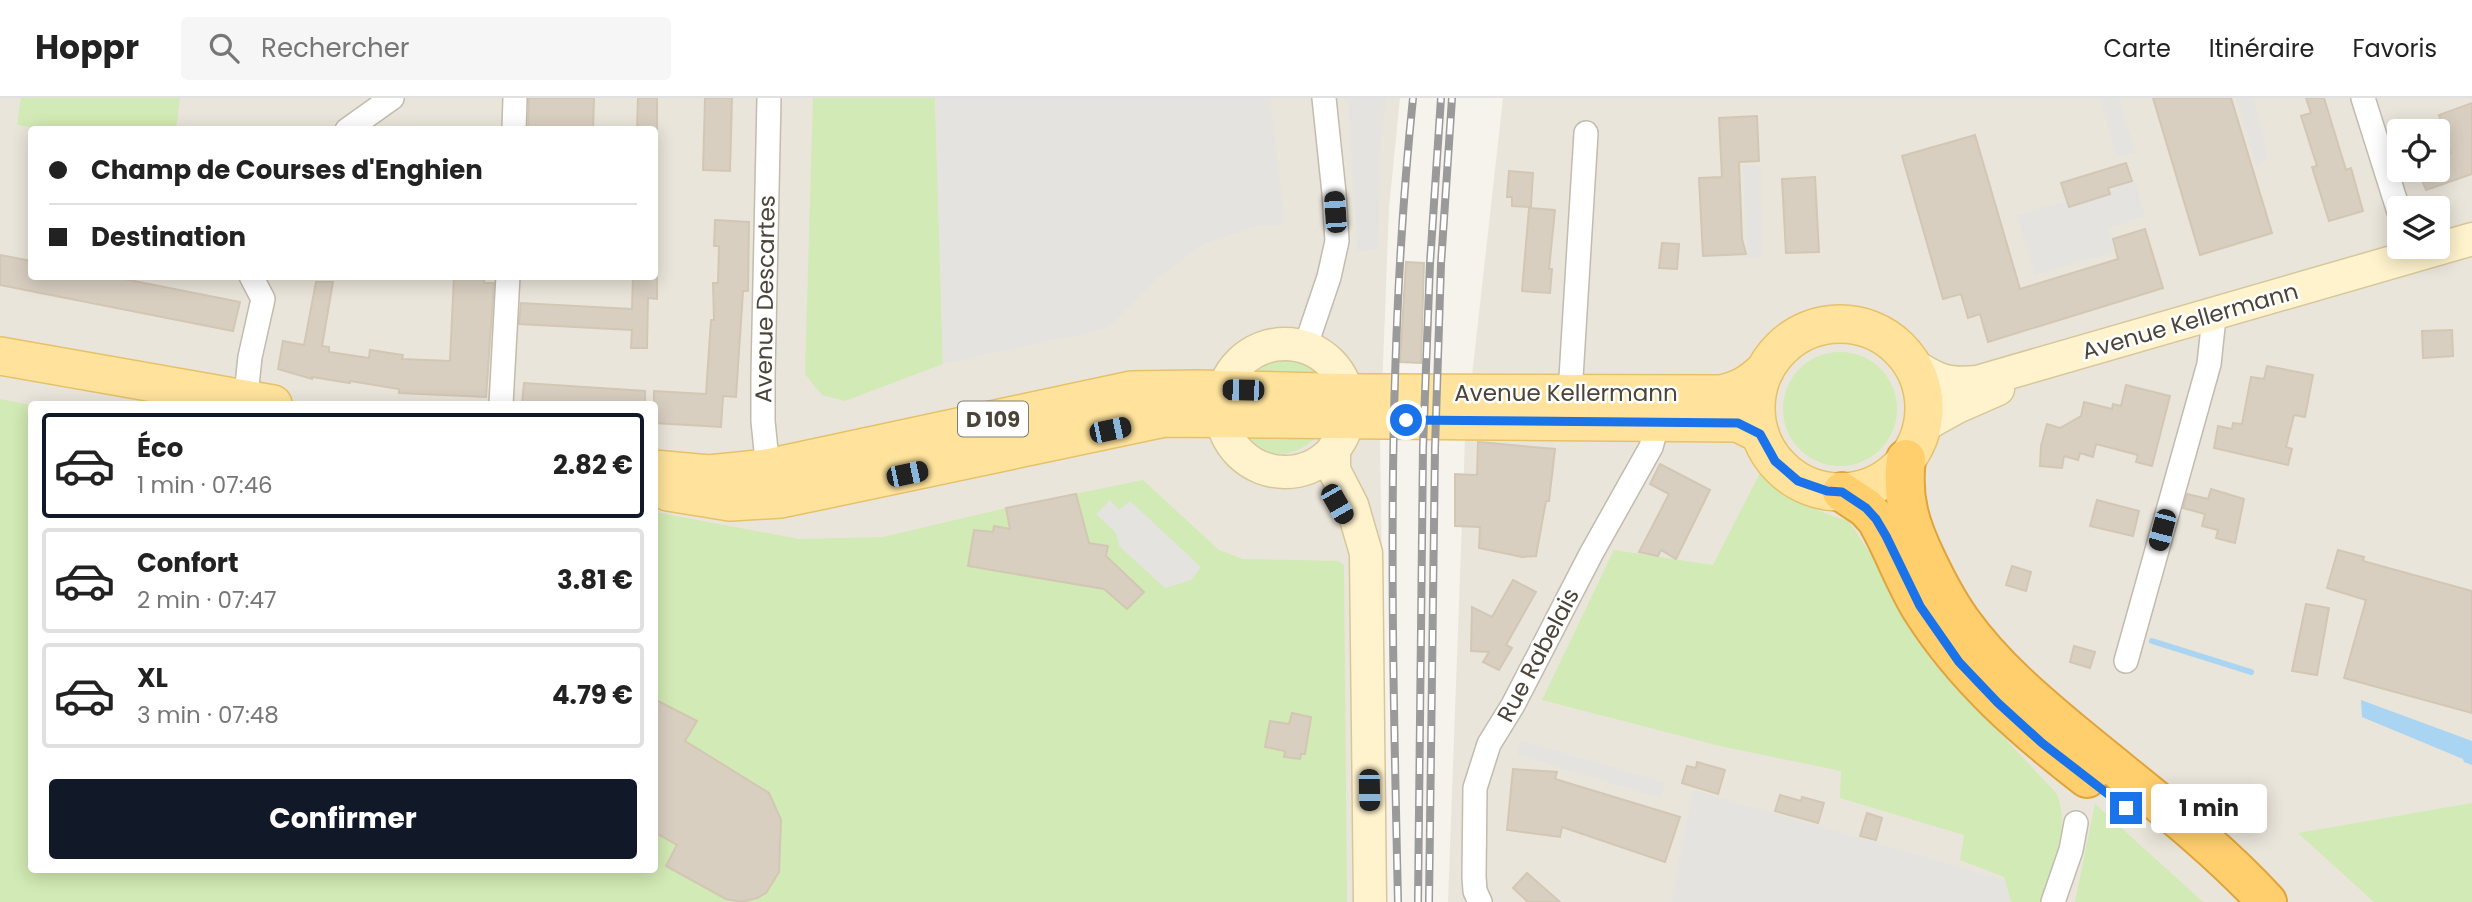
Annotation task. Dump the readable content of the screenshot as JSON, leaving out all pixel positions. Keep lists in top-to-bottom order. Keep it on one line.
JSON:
{"streets":{"main road":["Avenue Kellermann","D 109"],"street":["Avenue Descartes","Rue Rabelais"]},"crossings":[["Avenue Descartes","Avenue Kellermann"],["Avenue Kellermann","Rue Rabelais"]],"page":{"header":"Hoppr","search":"Rechercher","nav":["Carte","Itinéraire","Favoris"],"banner":["Champ de Courses d'Enghien","Destination"],"list":[{"name":"Éco","note":"1 min · 07:46","value":"2.82 €"},{"name":"Confort","note":"2 min · 07:47","value":"3.81 €"},{"name":"XL","note":"3 min · 07:48","value":"4.79 €"}],"buttons":"Confirmer","bubble":"1 min"}}
